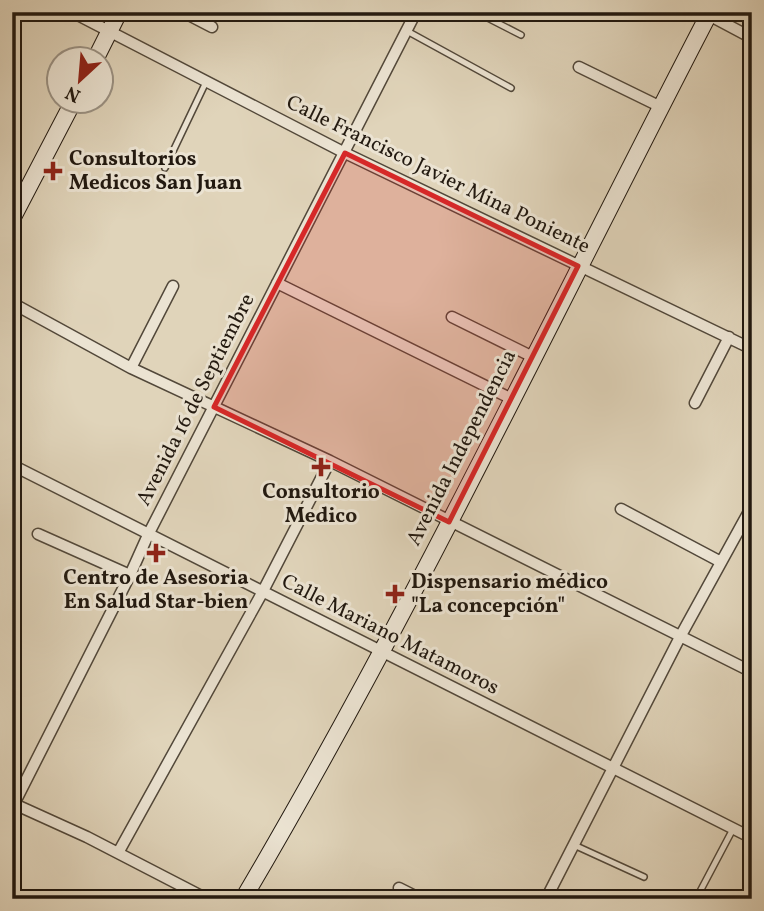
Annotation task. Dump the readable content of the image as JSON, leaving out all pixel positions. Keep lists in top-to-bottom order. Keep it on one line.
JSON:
{"streets":{"main road":["Avenida Independencia"],"street":["Calle Francisco Javier Mina Poniente","Avenida 16 de Septiembre","Calle Mariano Matamoros"]},"crossings":[["Calle Francisco Javier Mina Poniente","Avenida 16 de Septiembre"],["Calle Francisco Javier Mina Poniente","Avenida Independencia"],["Avenida 16 de Septiembre","Calle Mariano Matamoros"],["Avenida Independencia","Calle Mariano Matamoros"]],"places":{"health":["Consultorios Medicos San Juan","Consultorio Medico","Centro de Asesoria En Salud Star-bien","Dispensario médico \"La concepción\""]},"north":"bottom left"}
